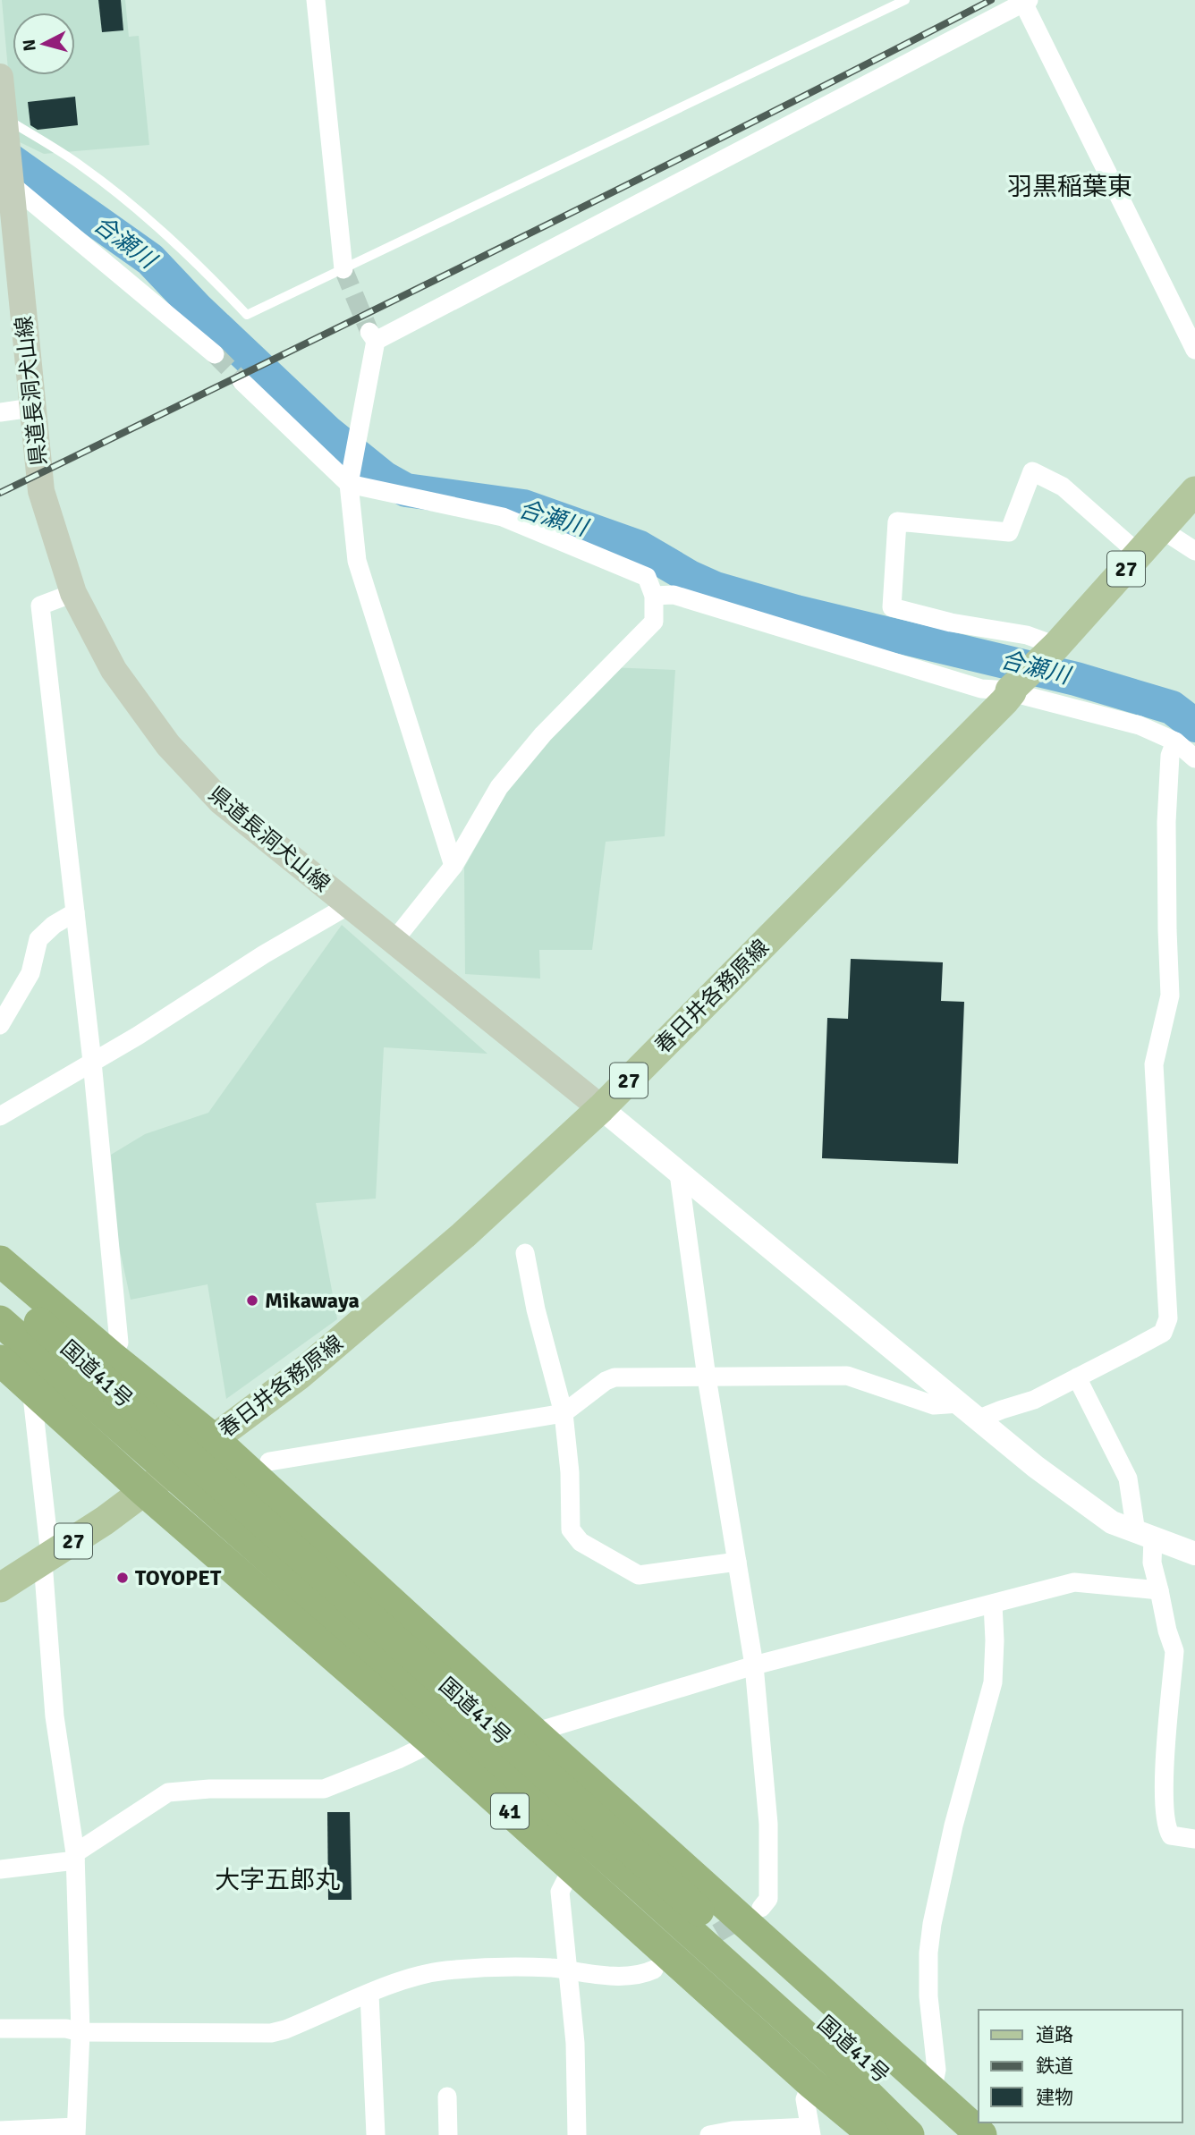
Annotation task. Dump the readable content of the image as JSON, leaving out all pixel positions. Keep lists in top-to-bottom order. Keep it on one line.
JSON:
{"streets":{"highway":["国道41号","41"],"main road":["県道長洞犬山線","27","春日井各務原線"]},"crossings":[["県道長洞犬山線","春日井各務原線"],["春日井各務原線","41"]],"districts":["羽黒稲葉東","大字五郎丸"],"water":["合瀬川"],"places":["Mikawaya","TOYOPET"],"legend":["道路","鉄道","建物"],"north":"left"}
